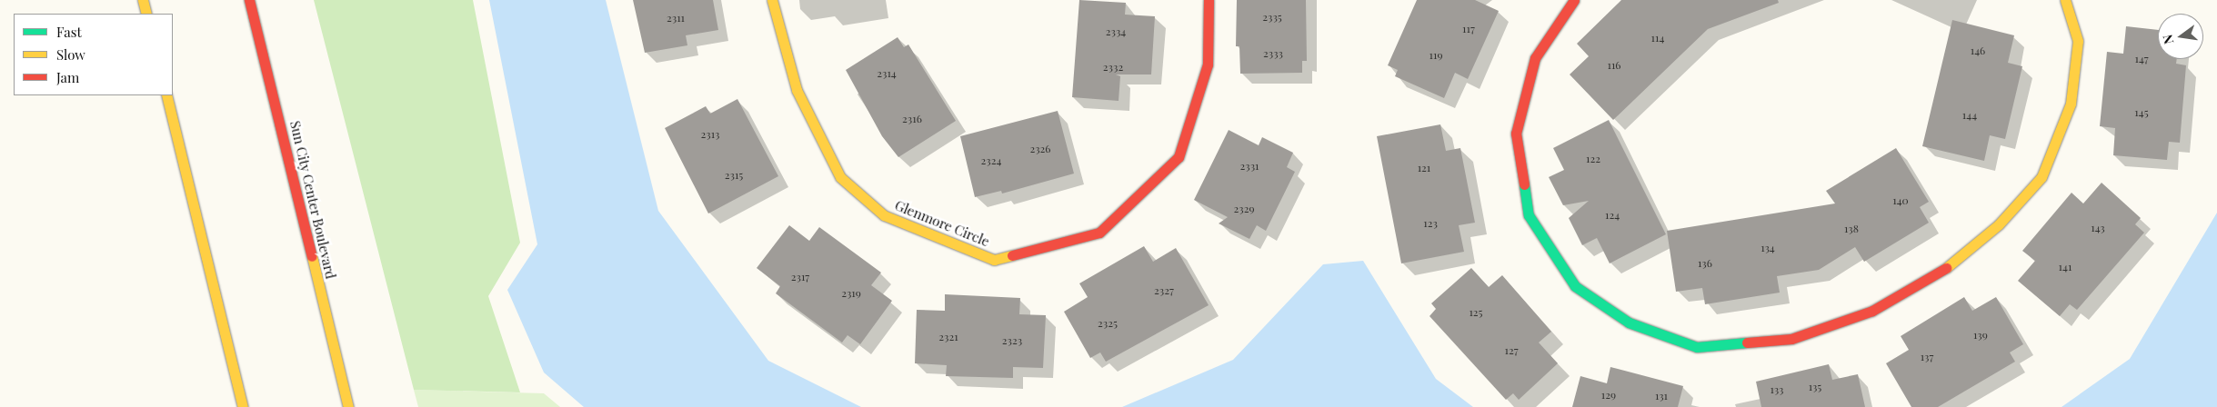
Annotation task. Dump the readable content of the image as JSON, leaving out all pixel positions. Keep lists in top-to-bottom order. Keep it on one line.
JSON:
{"streets":{"street":["Sun City Center Boulevard","Glenmore Circle"]},"house_numbers":["2335","2311","117","2334","114","146","2333","119","147","116","2332","2314","145","144","2316","2313","2326","122","2324","2331","121","2315","140","2329","124","123","143","138","134","136","141","2317","2327","2319","125","2325","139","2321","2323","127","137","135","133","129","131"],"legend":["Fast","Slow","Jam"],"north":"left"}
